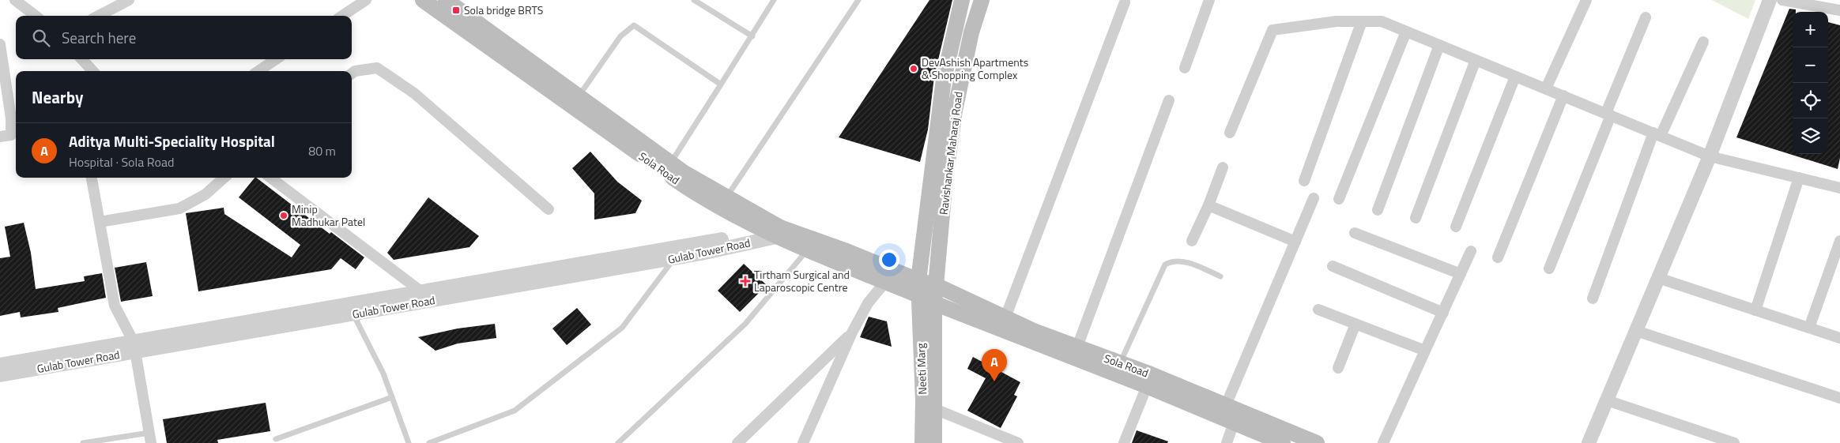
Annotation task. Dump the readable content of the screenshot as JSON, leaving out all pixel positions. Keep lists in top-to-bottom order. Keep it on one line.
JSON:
{"streets":{"main road":["Ravishankar Maharaj Road","Sola Road","Neeti Marg"],"street":["Gulab Tower Road"]},"crossings":[["Ravishankar Maharaj Road","Sola Road"],["Ravishankar Maharaj Road","Neeti Marg"],["Sola Road","Gulab Tower Road"],["Sola Road","Neeti Marg"]],"places":{"transit":["Sola bridge BRTS"],"other":["DevAshish Apartments & Shopping Complex","Minip Madhukar Patel"],"health":["Tirtham Surgical and Laparoscopic Centre"]},"page":{"map_buttons":["+","−"],"search":"Search here","heading":"Nearby","list":[{"mark":"A","name":"Aditya Multi-Speciality Hospital","note":"Hospital · Sola Road","value":"80 m"}],"pins":"A"}}
